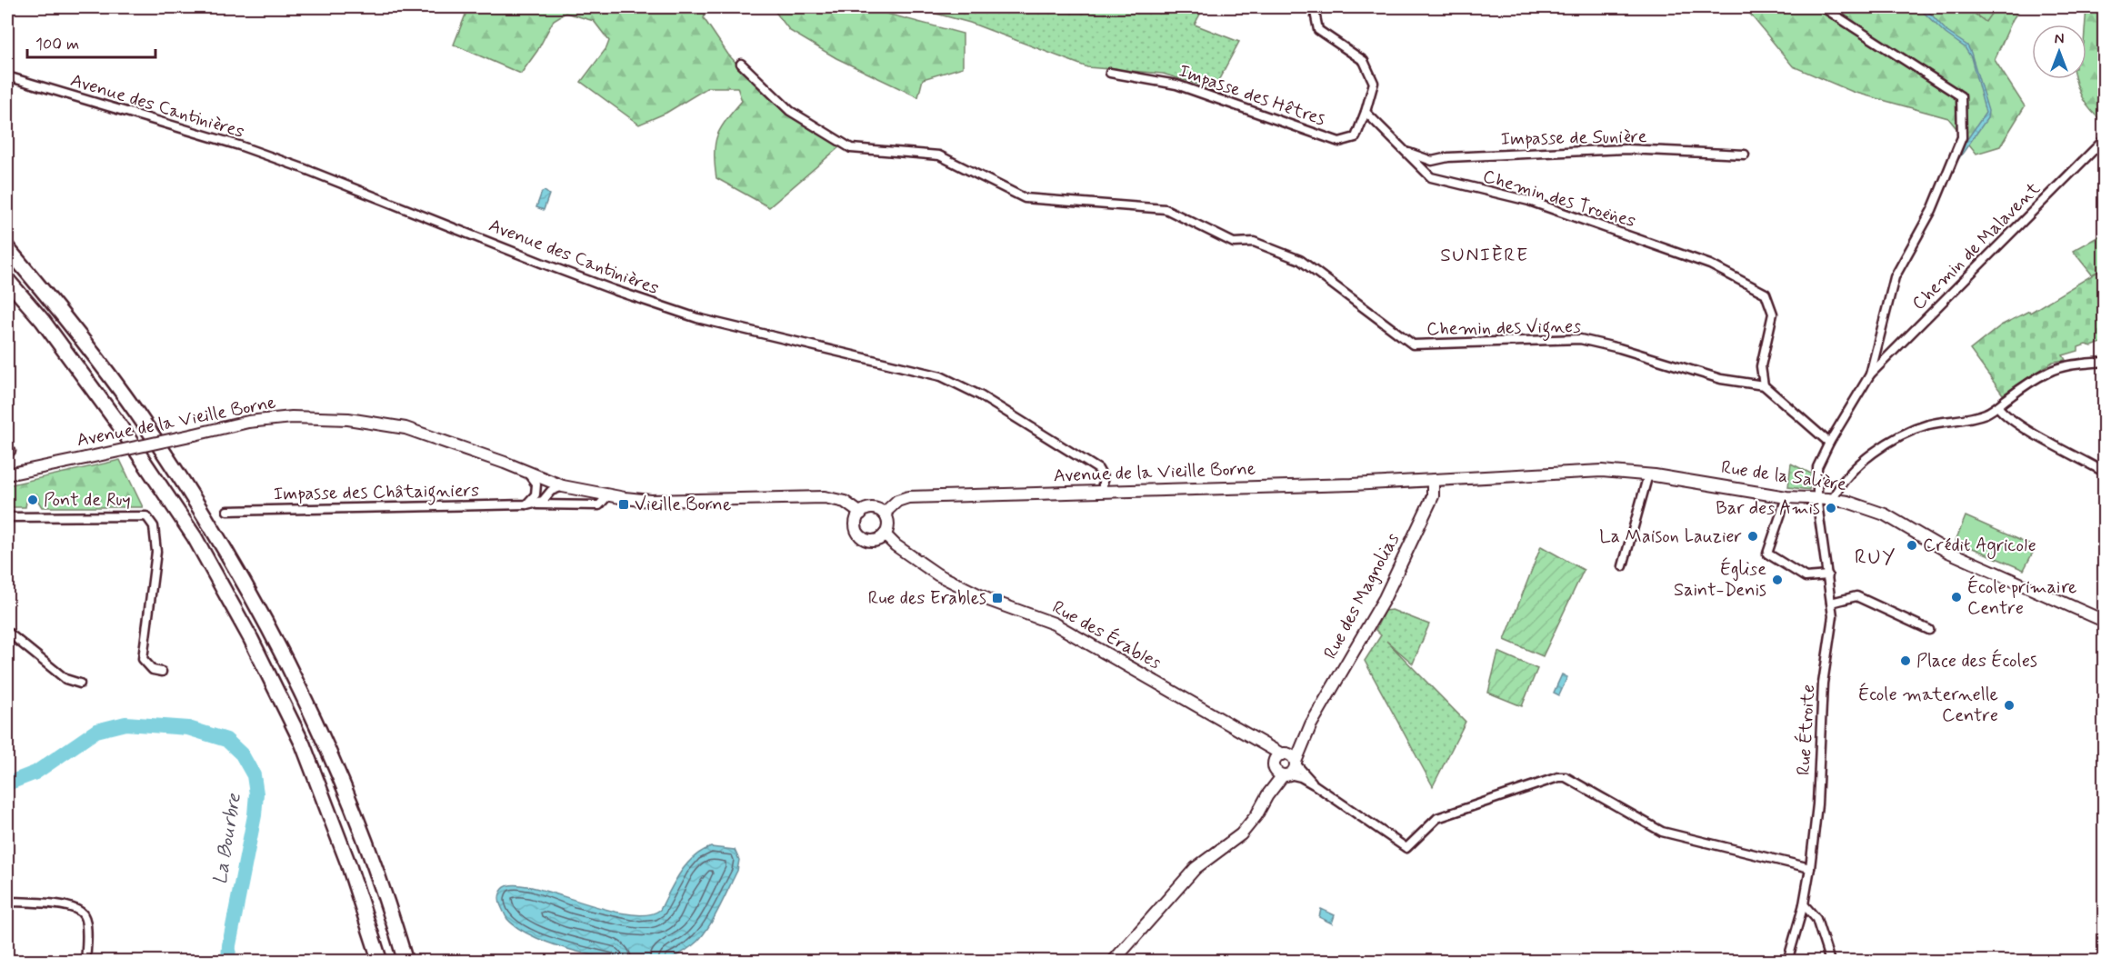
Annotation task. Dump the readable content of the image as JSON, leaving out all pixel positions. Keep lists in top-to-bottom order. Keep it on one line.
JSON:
{"streets":{"main road":["Avenue de la Vieille Borne","Rue de la Salière","Rue des Magnolias","Rue des Érables"],"street":["Impasse des Hêtres","Avenue des Cantinières","Impasse de Sunière","Chemin des Troënes","Chemin de Malavent","Chemin des Vignes","Impasse des Châtaigniers","Rue Étroite"]},"crossings":[["Impasse des Hêtres","Chemin des Troënes"],["Avenue des Cantinières","Avenue de la Vieille Borne"],["Impasse de Sunière","Chemin des Troënes"],["Chemin des Troënes","Chemin des Vignes"],["Chemin de Malavent","Rue Étroite"],["Avenue de la Vieille Borne","Rue de la Salière"],["Avenue de la Vieille Borne","Impasse des Châtaigniers"],["Avenue de la Vieille Borne","Rue des Magnolias"],["Avenue de la Vieille Borne","Rue des Érables"],["Rue de la Salière","Rue des Magnolias"],["Rue de la Salière","Rue Étroite"],["Rue des Magnolias","Rue des Érables"]],"districts":["SUNIÈRE","RUY"],"water":["La Bourbre"],"places":{"other":["Pont de Ruy","Bar des Amis","La Maison Lauzier","Crédit Agricole","Église Saint-Denis","École primaire Centre","Place des Écoles","École maternelle Centre"],"transit":["Vieille Borne","Rue des Erables"]},"scale_bar":"100 m","north":"top"}
